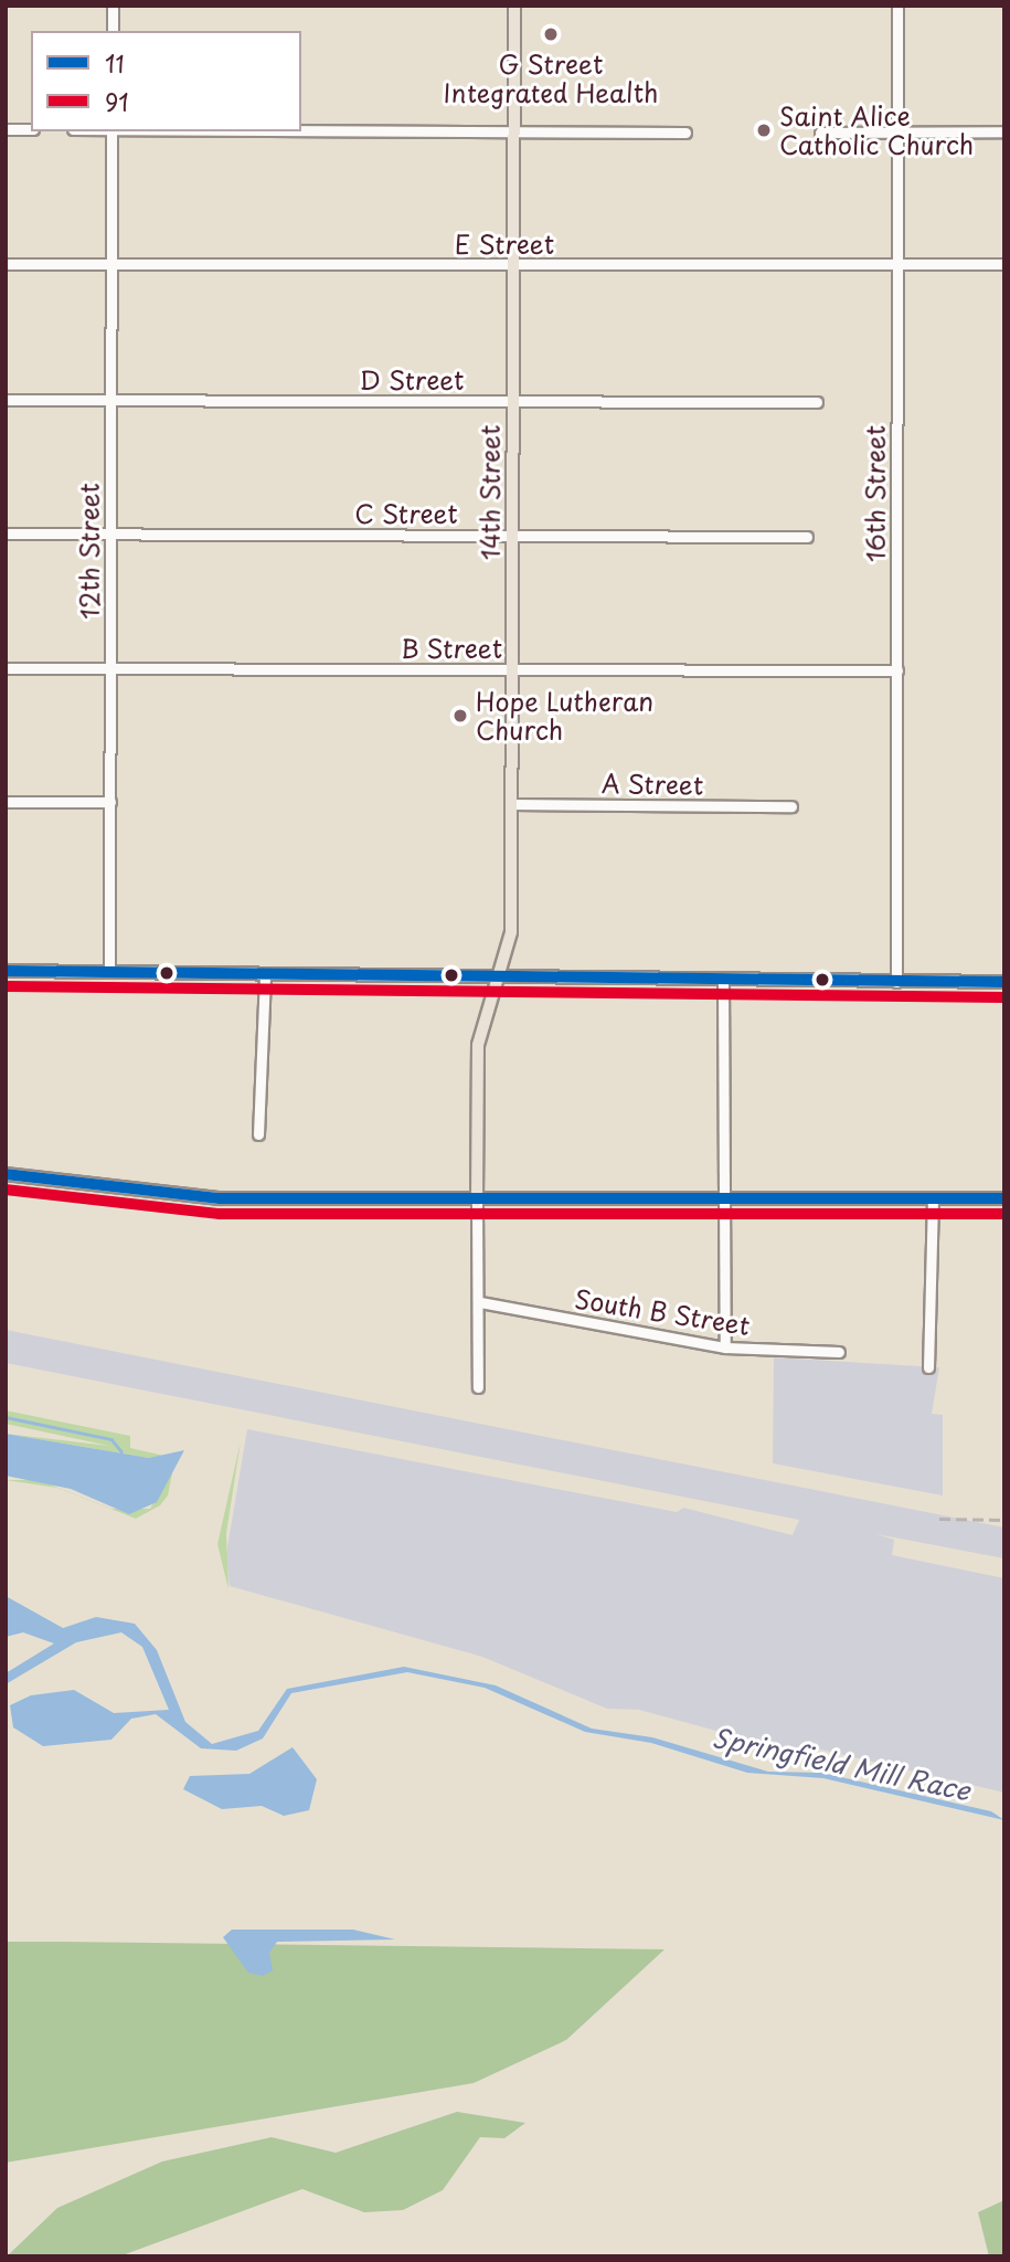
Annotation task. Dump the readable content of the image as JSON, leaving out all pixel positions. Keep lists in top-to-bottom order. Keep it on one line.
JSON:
{"streets":{"main road":["14th Street"],"street":["E Street","D Street","16th Street","C Street","12th Street","B Street","A Street","South B Street"]},"crossings":[["E Street","14th Street"],["E Street","16th Street"],["E Street","12th Street"],["D Street","14th Street"],["D Street","12th Street"],["14th Street","C Street"],["14th Street","B Street"],["14th Street","A Street"],["16th Street","B Street"],["C Street","12th Street"],["12th Street","B Street"]],"water":["Springfield Mill Race"],"places":["G Street Integrated Health","Saint Alice Catholic Church","Hope Lutheran Church"],"lines":["transit line 11","transit line 91"],"legend":["11","91"]}
